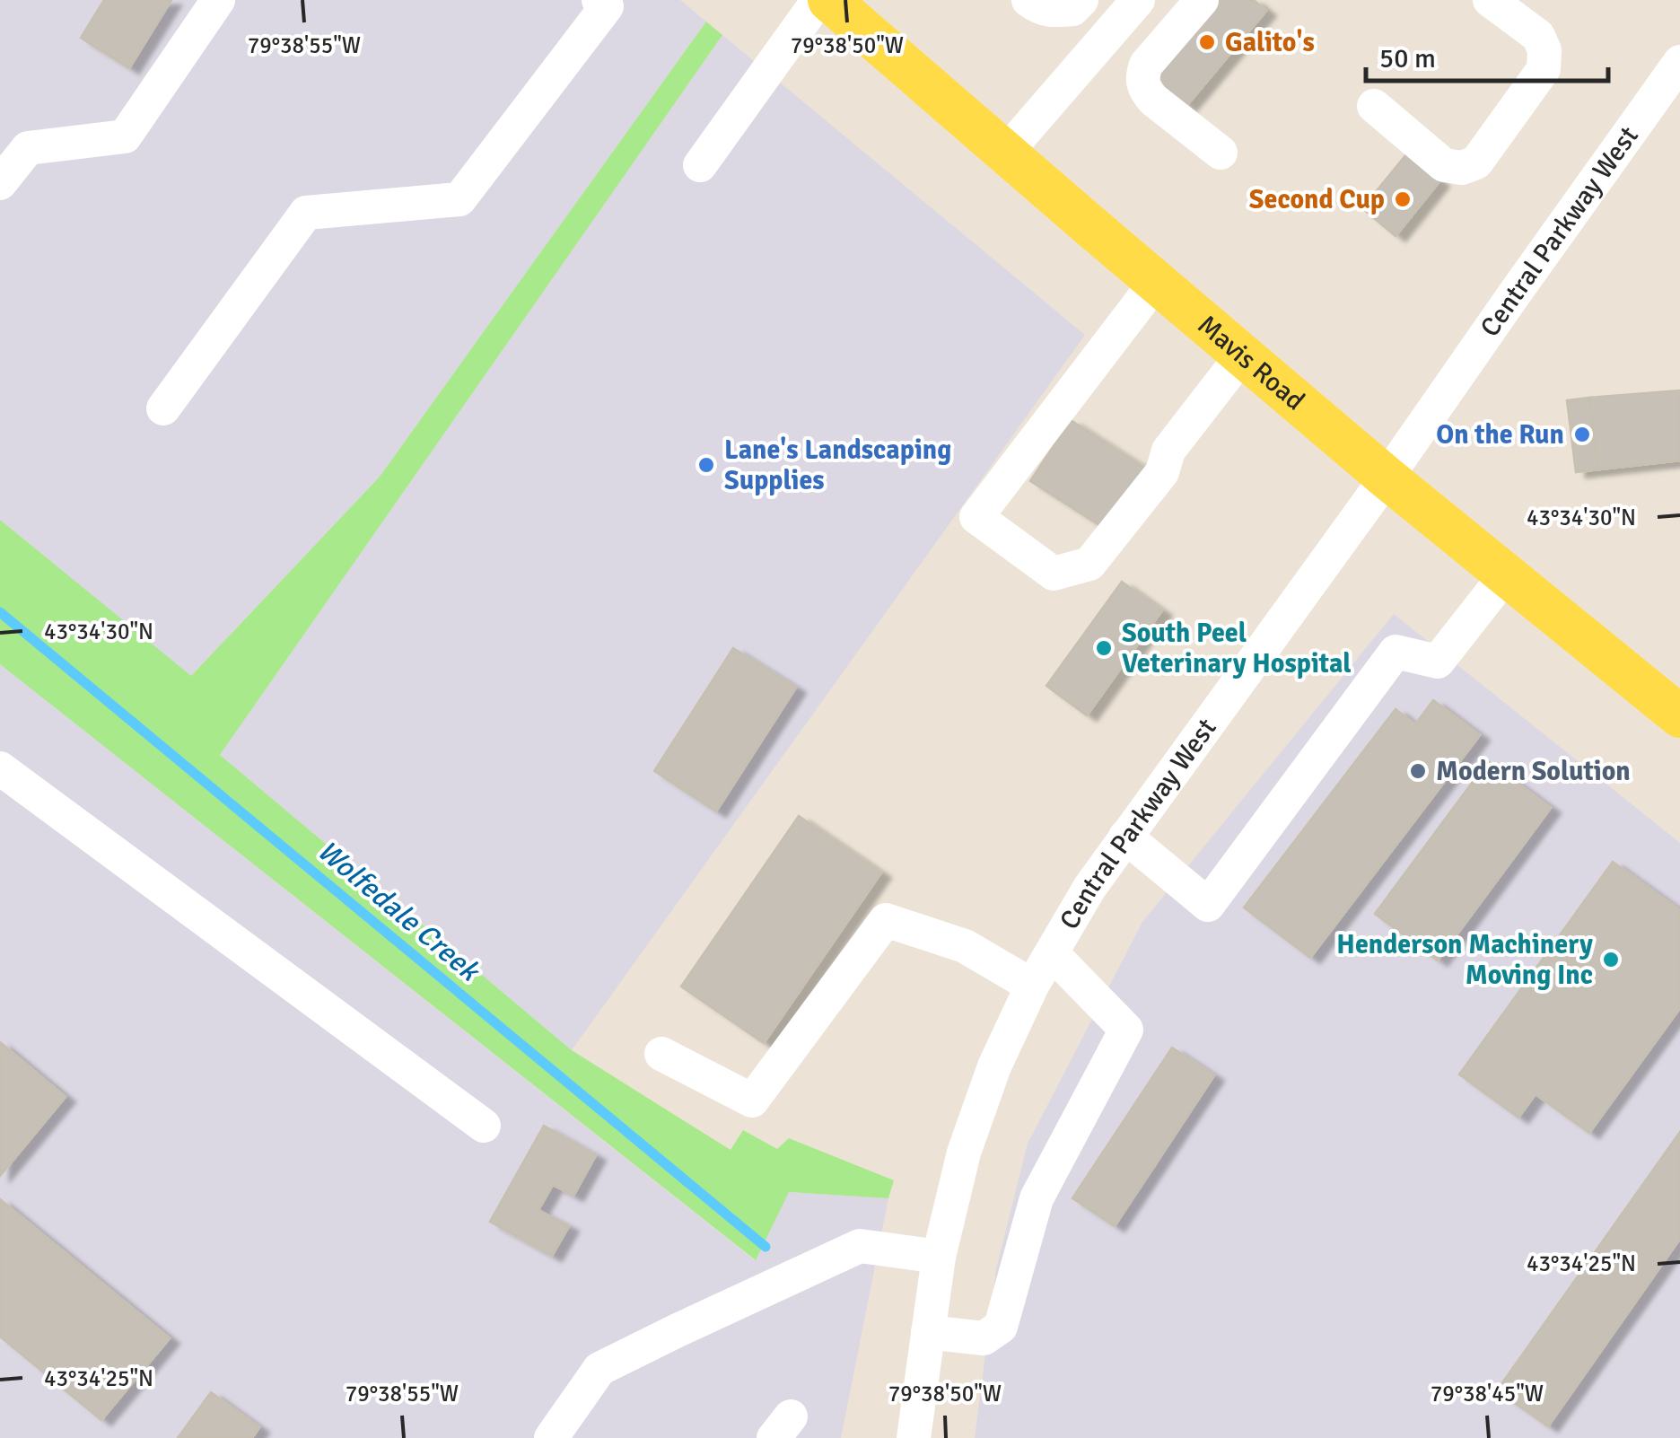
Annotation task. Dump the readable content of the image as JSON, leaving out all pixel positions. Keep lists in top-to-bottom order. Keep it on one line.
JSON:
{"streets":{"main road":["Mavis Road"],"street":["Central Parkway West"]},"crossings":[["Central Parkway West","Mavis Road"]],"water":["Wolfedale Creek"],"places":["Galito's","Second Cup","On the Run","Lane's Landscaping Supplies","South Peel Veterinary Hospital","Modern Solution","Henderson Machinery Moving Inc"],"scale_bar":"50 m","coordinates":["79°38'55\"W","79°38'50\"W","43°34'30\"N","43°34'25\"N","79°38'45\"W"]}
